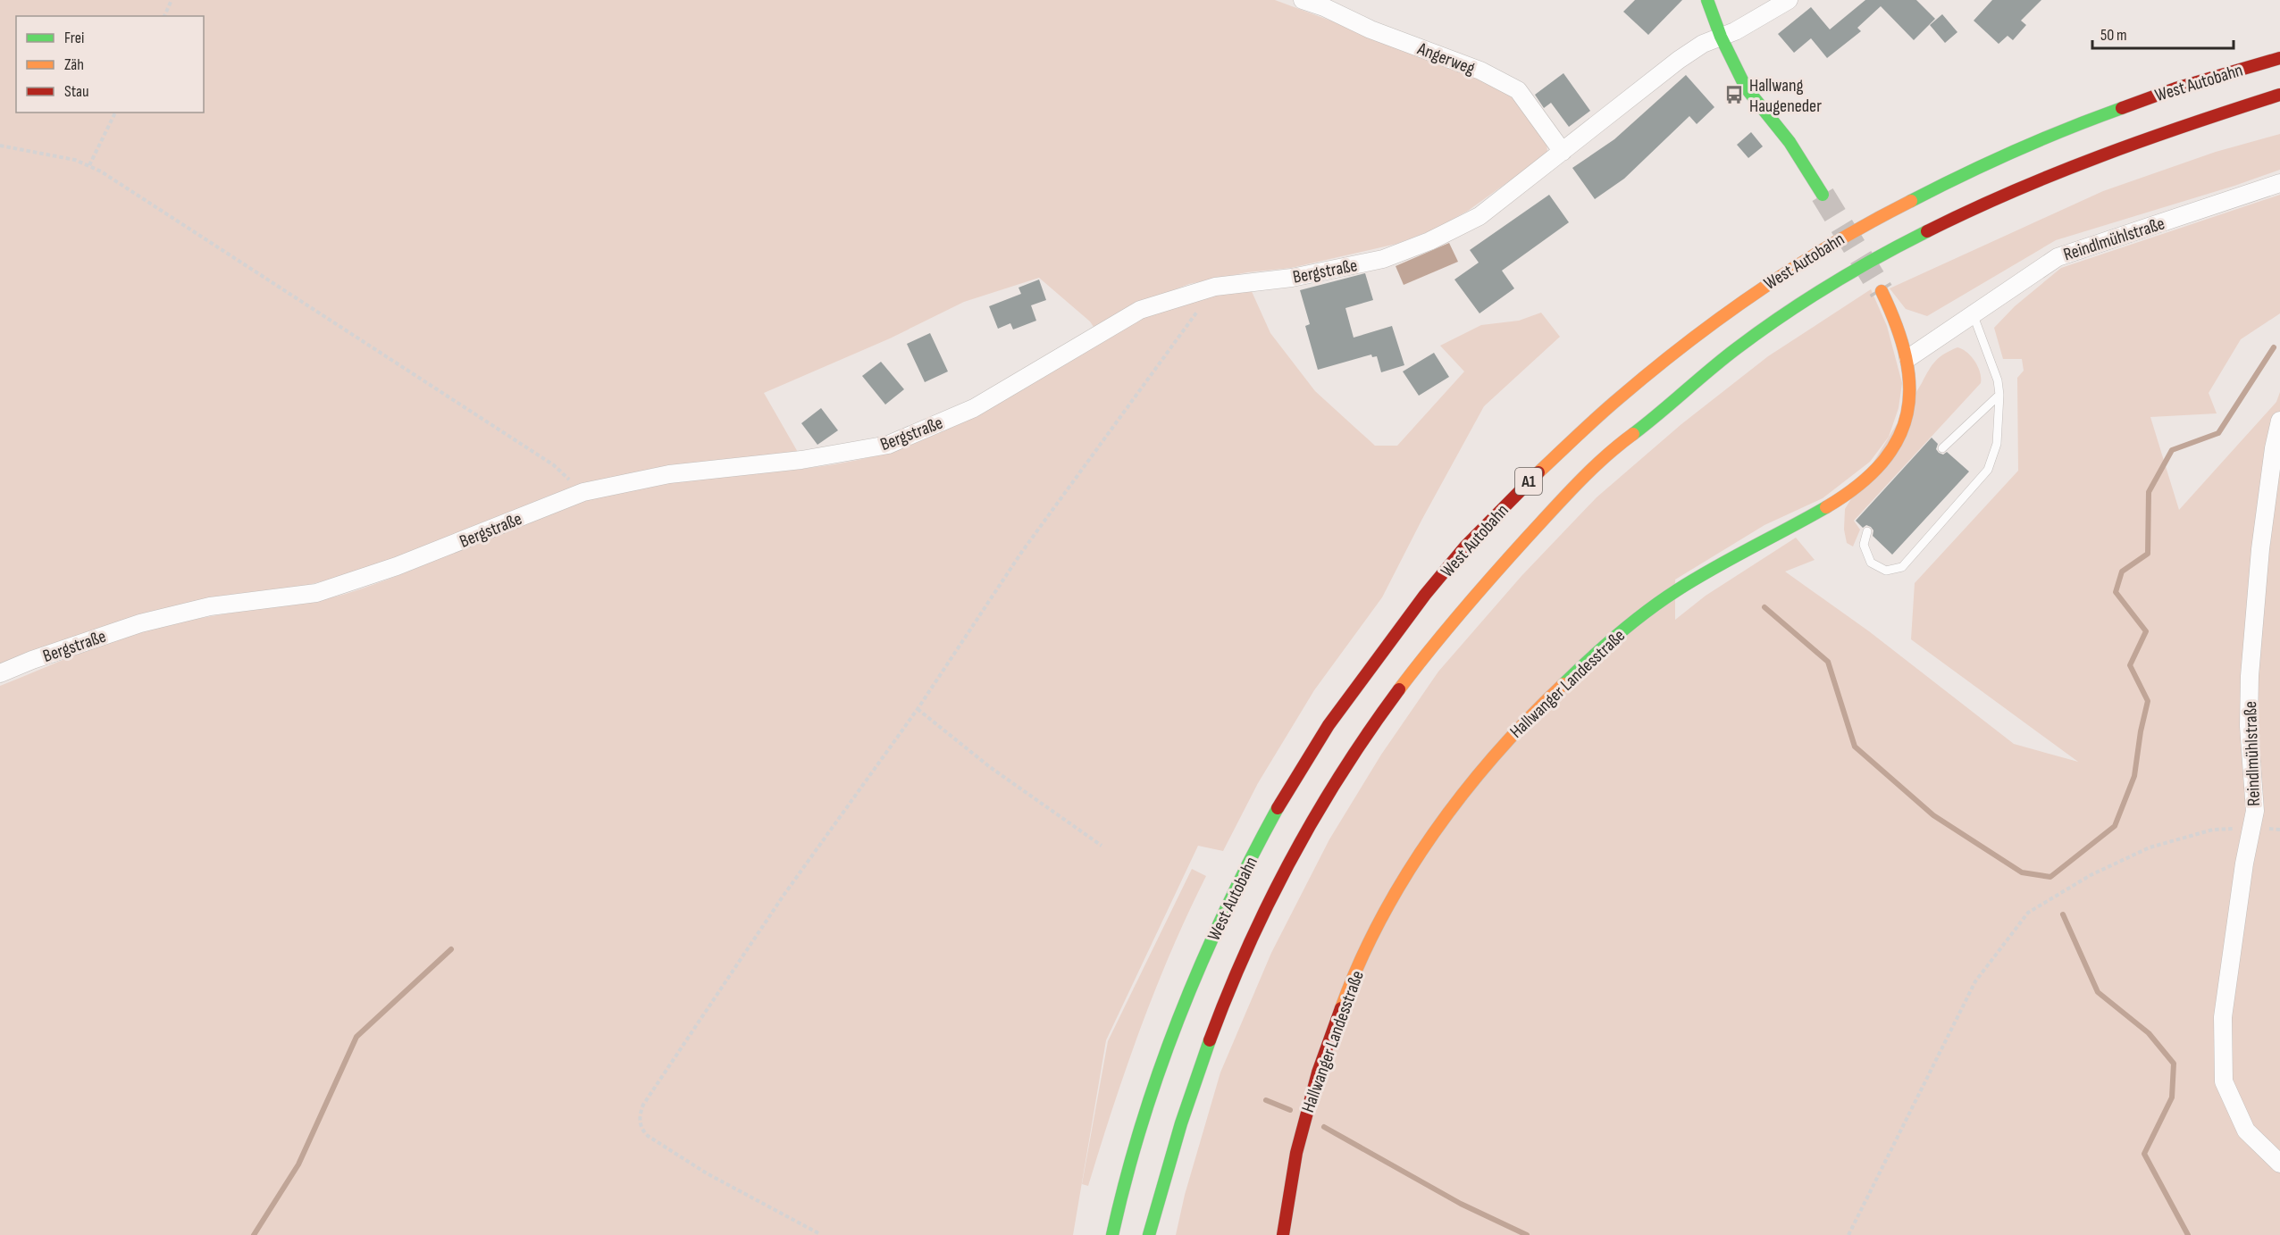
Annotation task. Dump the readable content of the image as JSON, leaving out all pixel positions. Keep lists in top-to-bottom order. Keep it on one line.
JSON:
{"streets":{"main road":["West Autobahn","A1","Hallwanger Landesstraße"],"street":["Angerweg","Reindlmühlstraße","Bergstraße"]},"crossings":[["Angerweg","Bergstraße"],["Reindlmühlstraße","Hallwanger Landesstraße"]],"places":{"bus stop":["Hallwang Haugeneder"]},"legend":["Frei","Zäh","Stau"],"scale_bar":"50 m"}
